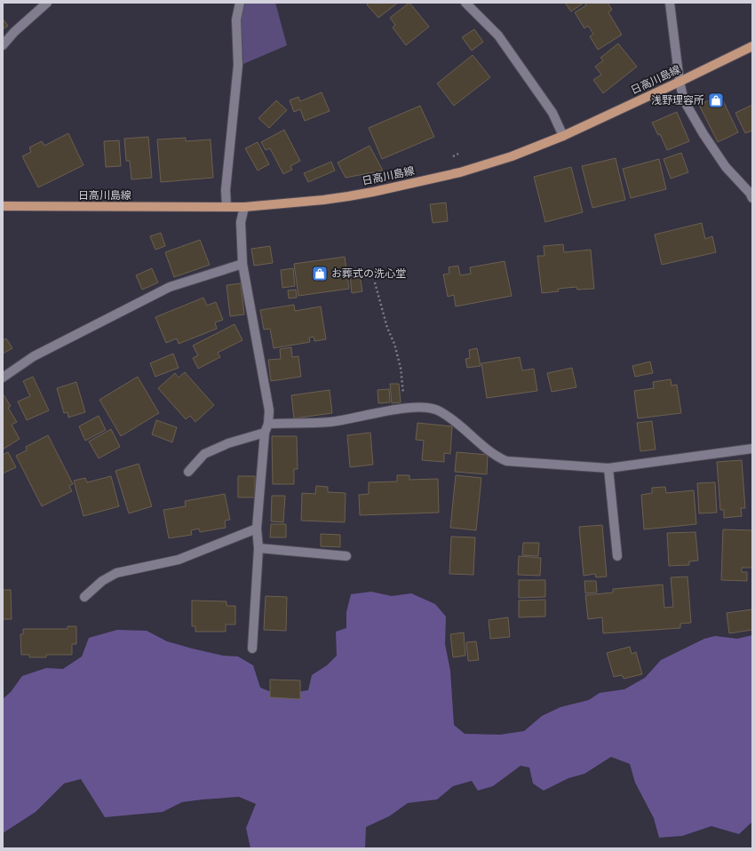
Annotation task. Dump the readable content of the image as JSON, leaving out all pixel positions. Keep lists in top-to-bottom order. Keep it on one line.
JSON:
{"streets":{"main road":["日高川島線"]},"places":{"shop":["浅野理容所","お葬式の洗心堂"]}}
